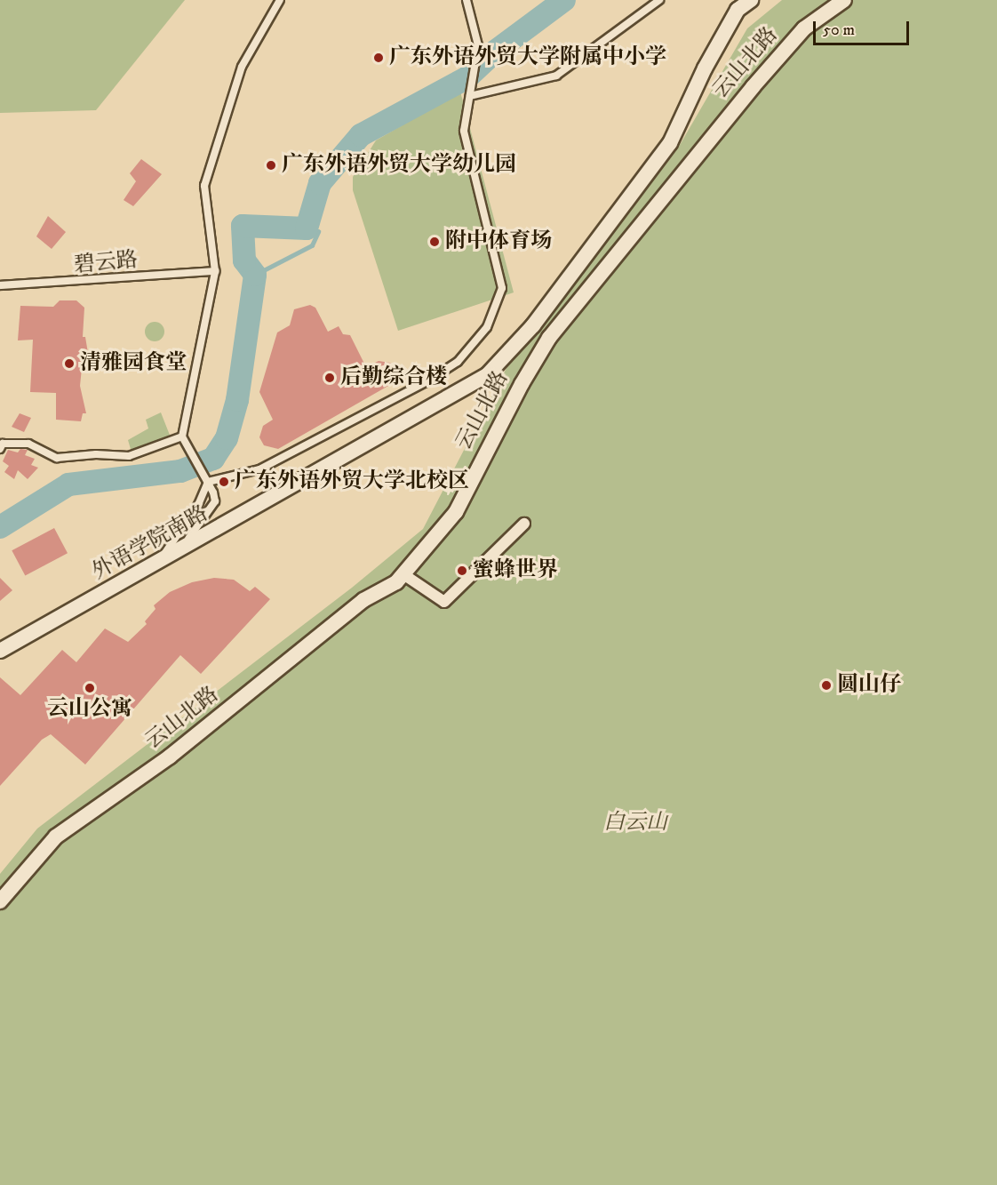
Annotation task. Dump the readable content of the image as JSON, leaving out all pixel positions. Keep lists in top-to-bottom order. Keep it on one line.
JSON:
{"streets":{"street":["云山北路","外语学院南路"],"lane":["碧云路"]},"parks":["白云山"],"places":["广东外语外贸大学附属中小学","广东外语外贸大学幼儿园","附中体育场","清雅园食堂","后勤综合楼","广东外语外贸大学北校区","蜜蜂世界","圆山仔","云山公寓"],"scale_bar":"50 m"}
